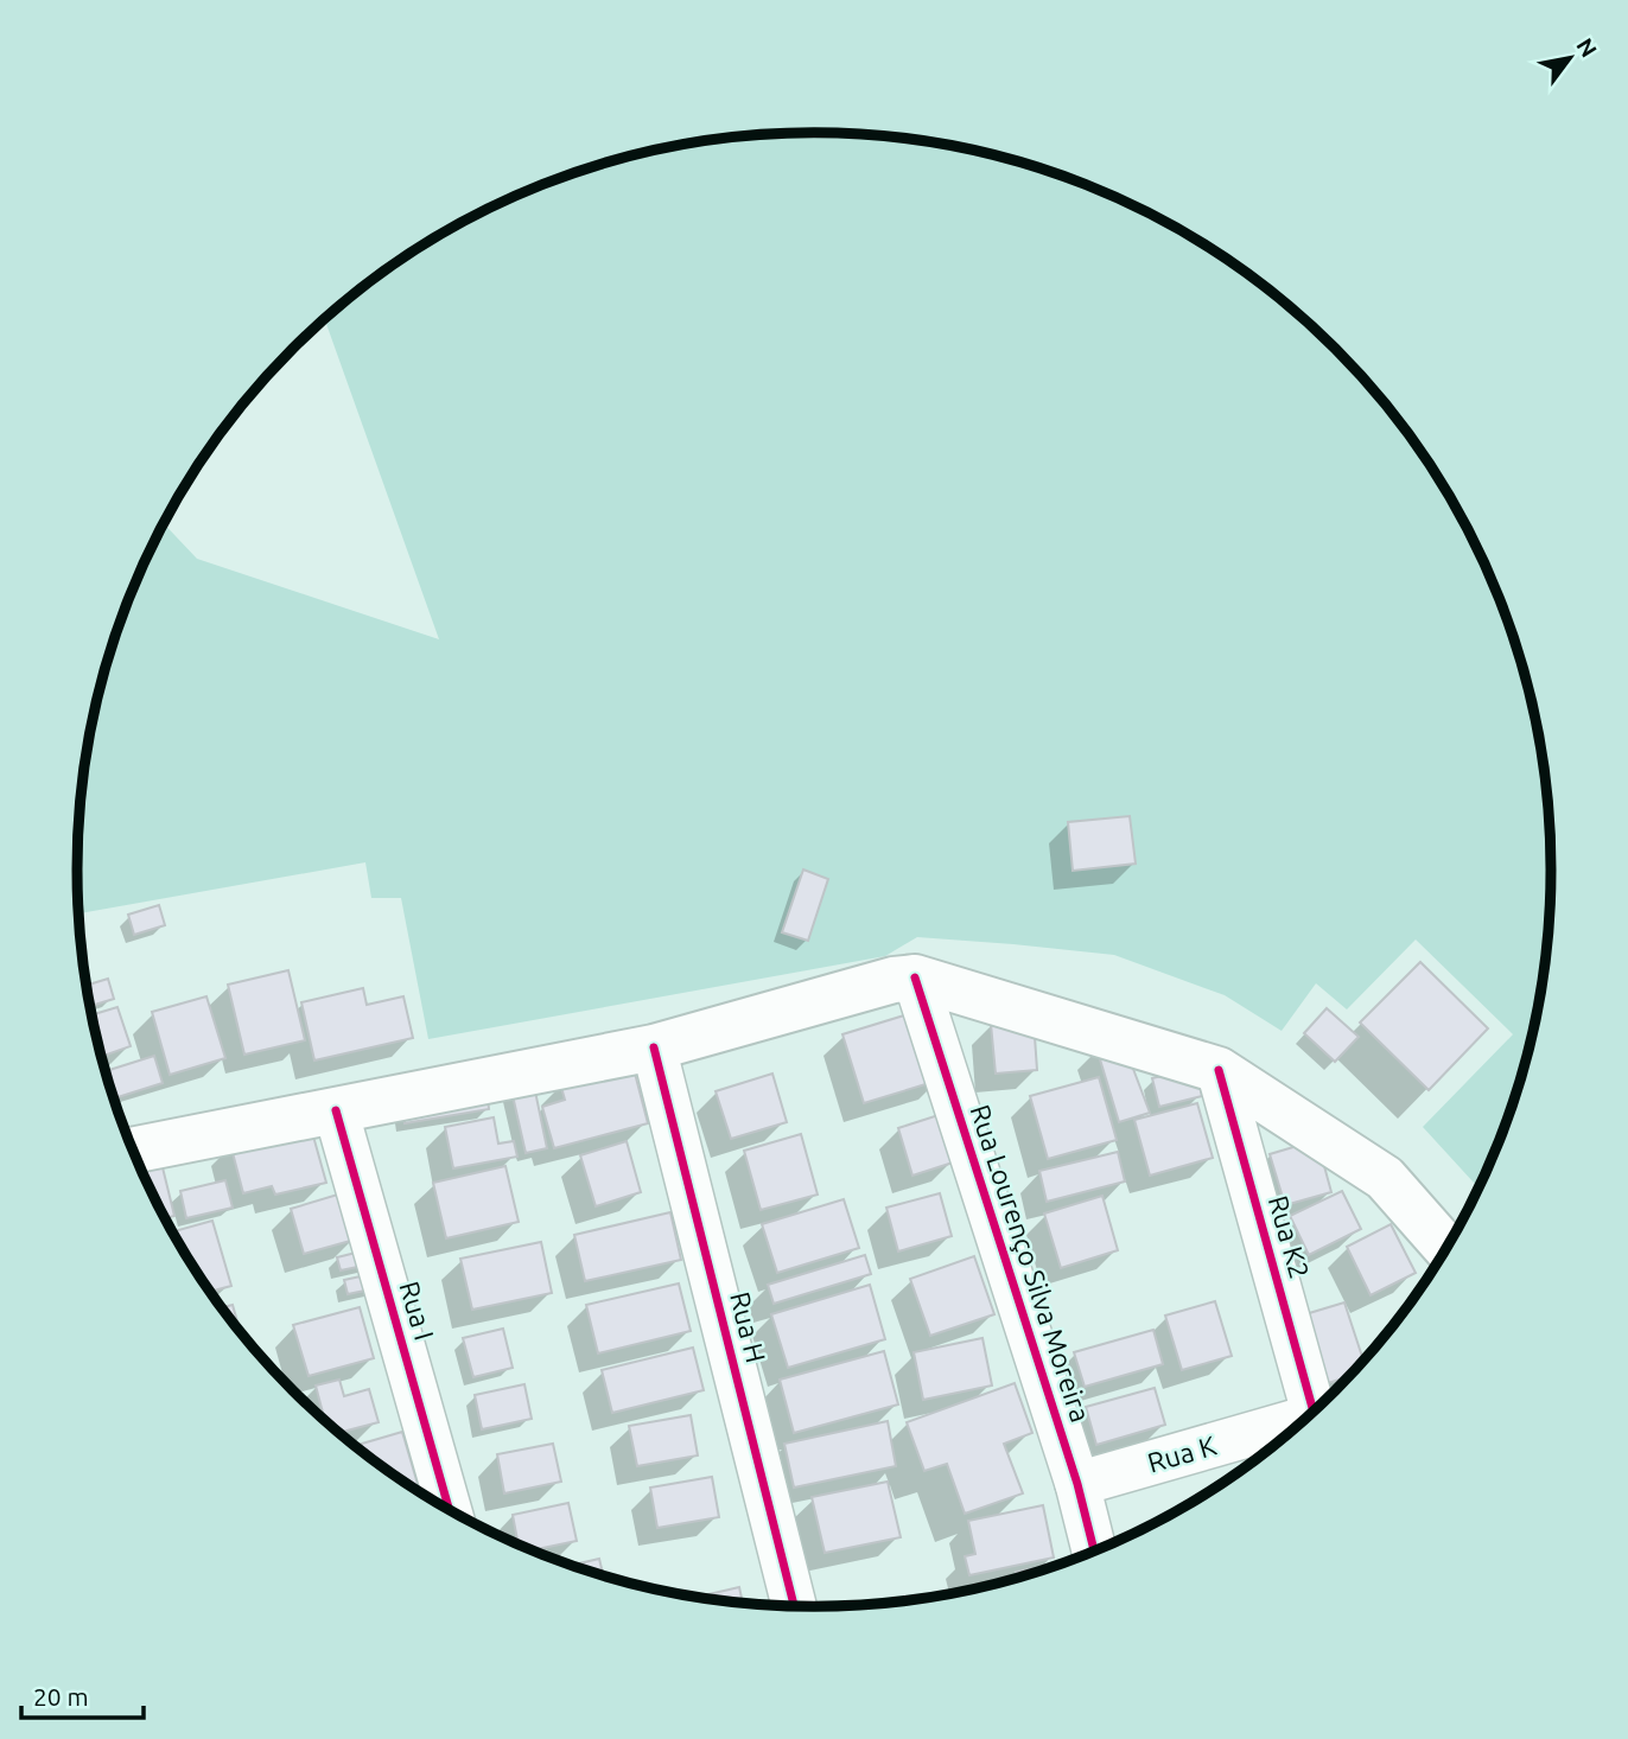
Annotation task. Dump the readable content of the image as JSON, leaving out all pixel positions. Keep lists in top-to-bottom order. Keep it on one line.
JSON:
{"streets":{"street":["Rua K2","Rua Lourenço Silva Moreira","Rua I","Rua H","Rua K"]},"crossings":[["Rua Lourenço Silva Moreira","Rua K"]],"scale_bar":"20 m","north":"top right"}
